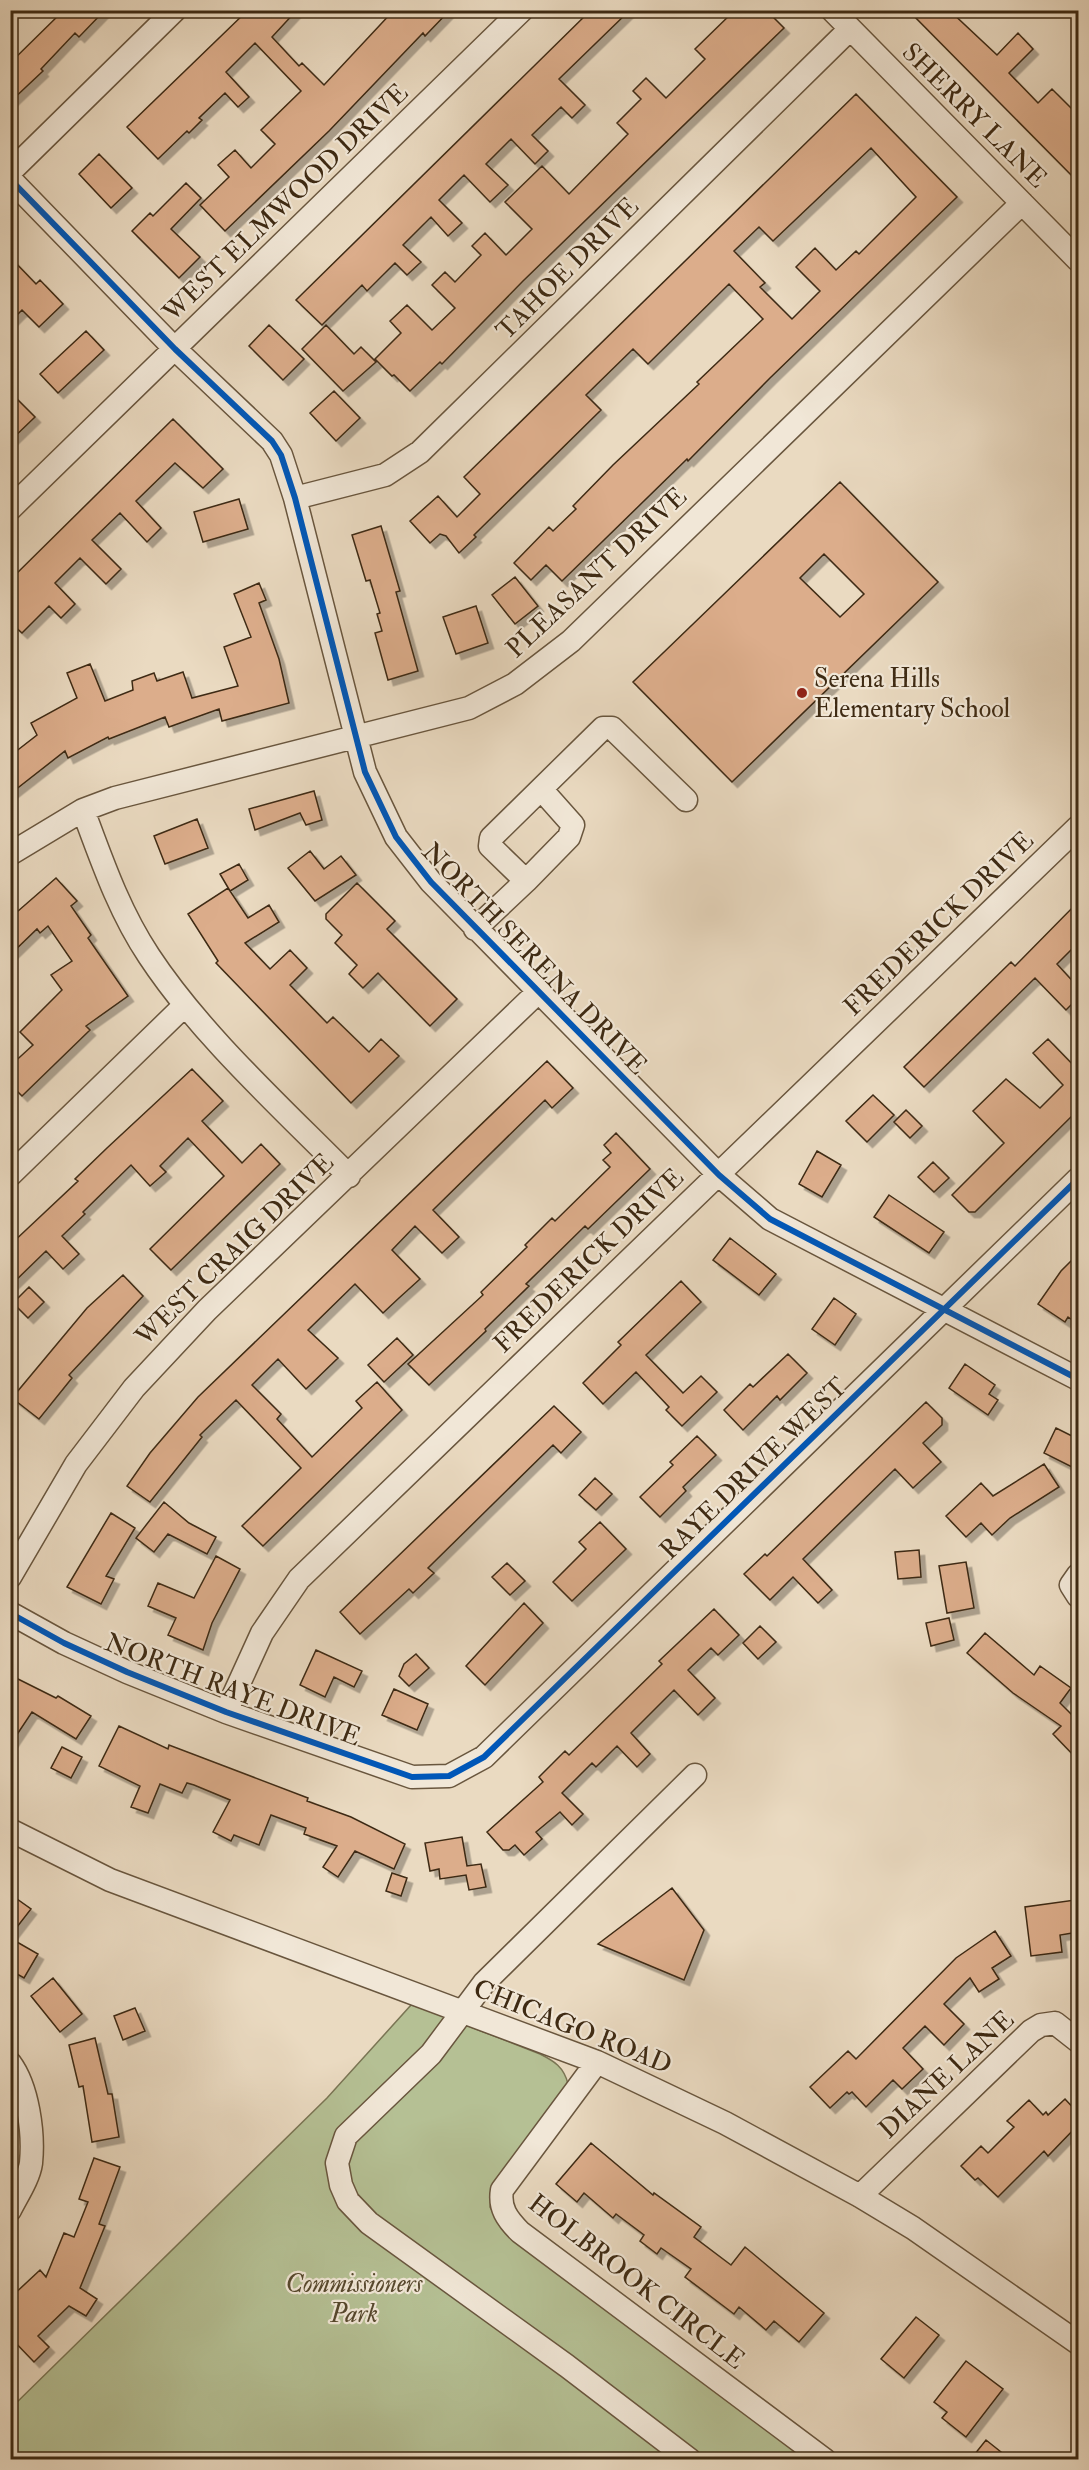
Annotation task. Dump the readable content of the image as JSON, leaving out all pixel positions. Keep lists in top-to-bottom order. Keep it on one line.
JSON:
{"streets":{"street":["SHERRY LANE","WEST ELMWOOD DRIVE","TAHOE DRIVE","PLEASANT DRIVE","FREDERICK DRIVE","NORTH SERENA DRIVE","WEST CRAIG DRIVE","RAYE DRIVE WEST","NORTH RAYE DRIVE","CHICAGO ROAD","DIANE LANE","HOLBROOK CIRCLE"]},"crossings":[["SHERRY LANE","TAHOE DRIVE"],["SHERRY LANE","PLEASANT DRIVE"],["WEST ELMWOOD DRIVE","NORTH SERENA DRIVE"],["TAHOE DRIVE","NORTH SERENA DRIVE"],["PLEASANT DRIVE","NORTH SERENA DRIVE"],["FREDERICK DRIVE","NORTH SERENA DRIVE"],["FREDERICK DRIVE","NORTH RAYE DRIVE"],["NORTH SERENA DRIVE","WEST CRAIG DRIVE"],["NORTH SERENA DRIVE","RAYE DRIVE WEST"],["RAYE DRIVE WEST","NORTH RAYE DRIVE"],["CHICAGO ROAD","DIANE LANE"],["CHICAGO ROAD","HOLBROOK CIRCLE"]],"parks":["Commissioners Park"],"places":["Serena Hills Elementary School"]}
